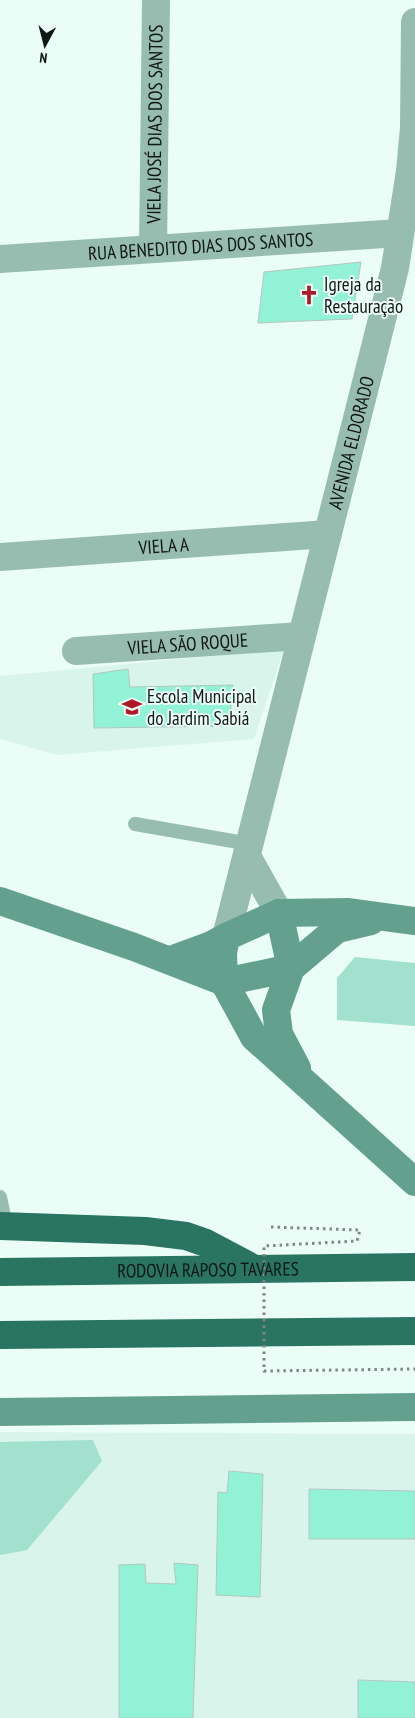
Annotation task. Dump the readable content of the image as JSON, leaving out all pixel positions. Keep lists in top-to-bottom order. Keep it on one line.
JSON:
{"streets":{"highway":["RODOVIA RAPOSO TAVARES"],"street":["VIELA JOSÉ DIAS DOS SANTOS","RUA BENEDITO DIAS DOS SANTOS","AVENIDA ELDORADO","VIELA A","VIELA SÃO ROQUE"]},"crossings":[["VIELA JOSÉ DIAS DOS SANTOS","RUA BENEDITO DIAS DOS SANTOS"],["RUA BENEDITO DIAS DOS SANTOS","AVENIDA ELDORADO"],["AVENIDA ELDORADO","VIELA A"],["AVENIDA ELDORADO","VIELA SÃO ROQUE"]],"places":{"church":["Igreja da Restauração"],"school or university":["Escola Municipal do Jardim Sabiá"]},"north":"bottom"}
